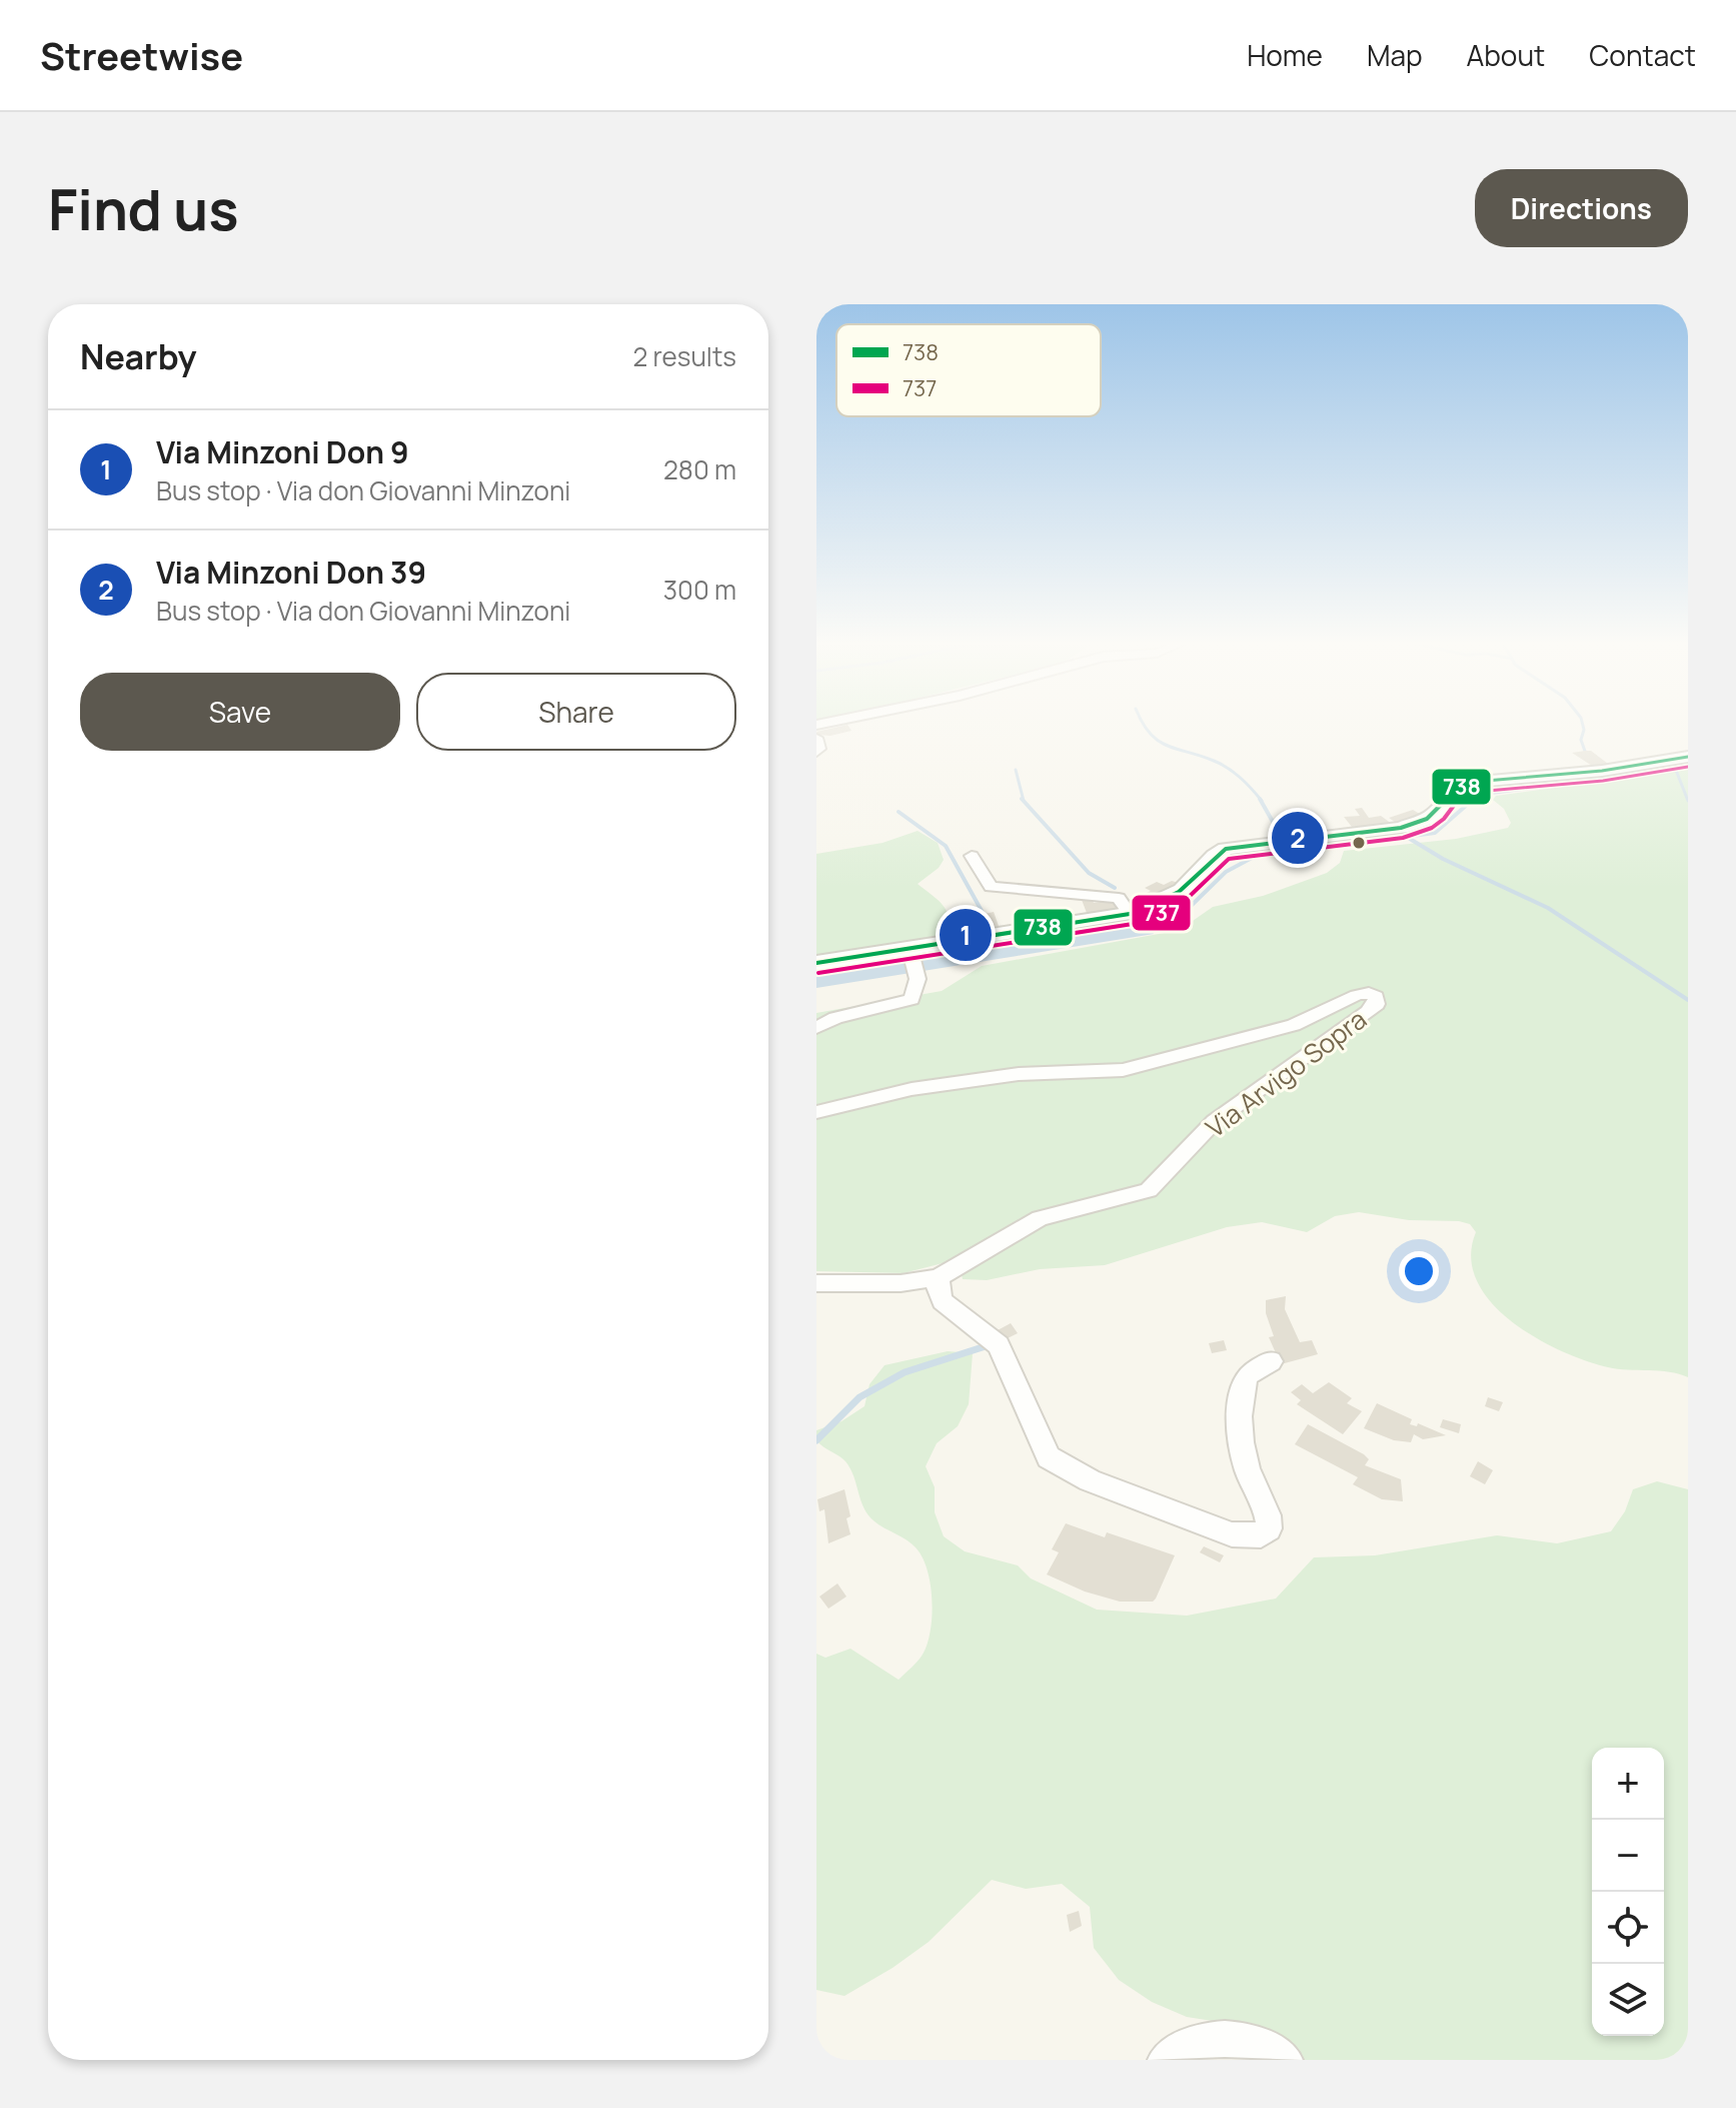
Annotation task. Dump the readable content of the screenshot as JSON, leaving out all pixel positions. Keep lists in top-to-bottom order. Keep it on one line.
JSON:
{"streets":{"street":["Via Arvigo Sopra"]},"lines":["transit line 738","transit line 737"],"legend":["738","737"],"page":{"header":"Streetwise","nav":["Home","Map","About","Contact"],"buttons":["Directions",["Save","Share"]],"title":"Find us","heading":["Nearby","2 results"],"list":[{"mark":"1","name":"Via Minzoni Don 9","note":"Bus stop · Via don Giovanni Minzoni","value":"280 m"},{"mark":"2","name":"Via Minzoni Don 39","note":"Bus stop · Via don Giovanni Minzoni","value":"300 m"}],"pins":["2","1"],"map_buttons":["+","−"]}}
